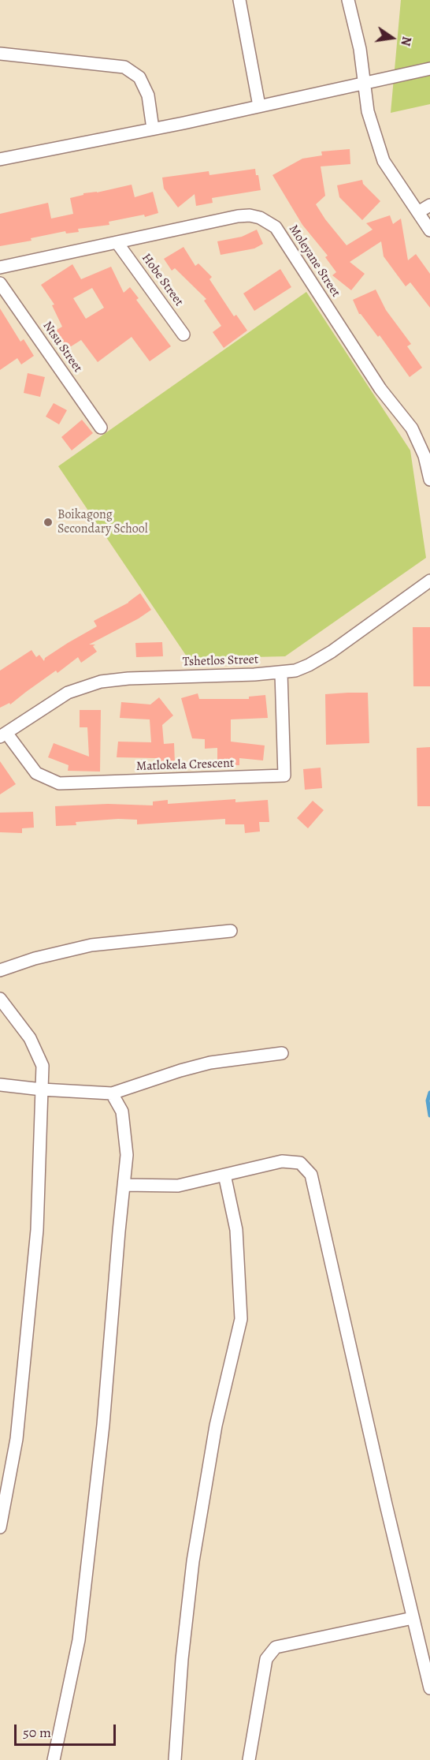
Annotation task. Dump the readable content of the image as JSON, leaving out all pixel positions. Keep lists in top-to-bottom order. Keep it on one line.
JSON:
{"streets":{"street":["Moleyane Street","Hobe Street","Ntsu Street","Tshetlos Street","Matlokela Crescent"]},"crossings":[["Moleyane Street","Hobe Street"],["Tshetlos Street","Matlokela Crescent"]],"places":["Boikagong Secondary School"],"scale_bar":"50 m","north":"right"}
